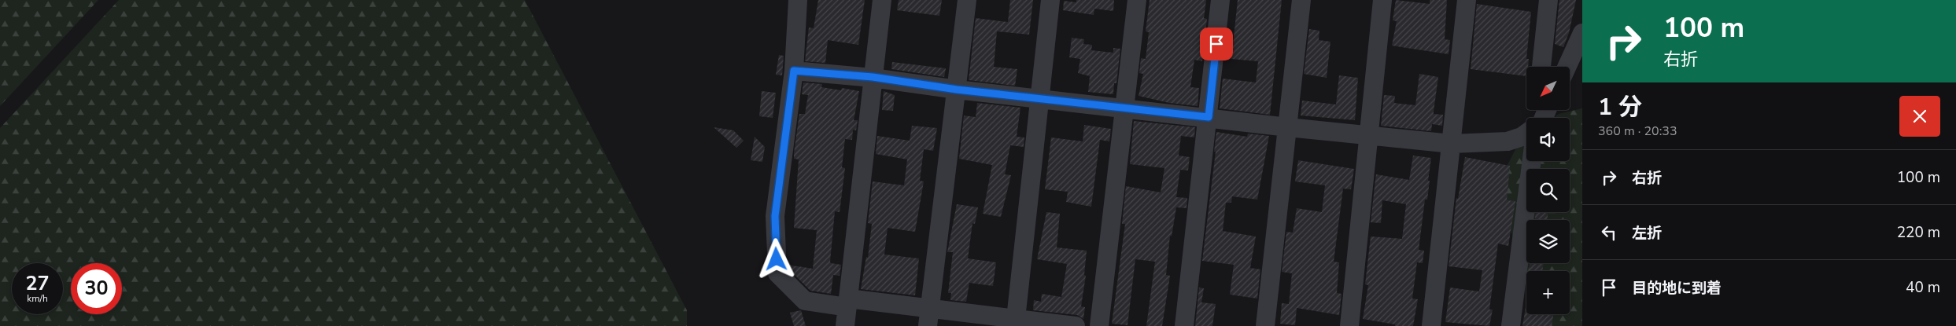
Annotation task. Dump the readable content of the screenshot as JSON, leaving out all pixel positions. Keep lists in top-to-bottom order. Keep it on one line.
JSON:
{"north":"bottom left","page":{"turn":["100 m","右折"],"map_buttons":"+","heading":["1 分","360 m · 20:33"],"list":[{"name":"右折","value":"100 m"},{"name":"左折","value":"220 m"},{"name":"目的地に到着","value":"40 m"}],"speed":"27 km/h","limit":"30"}}
